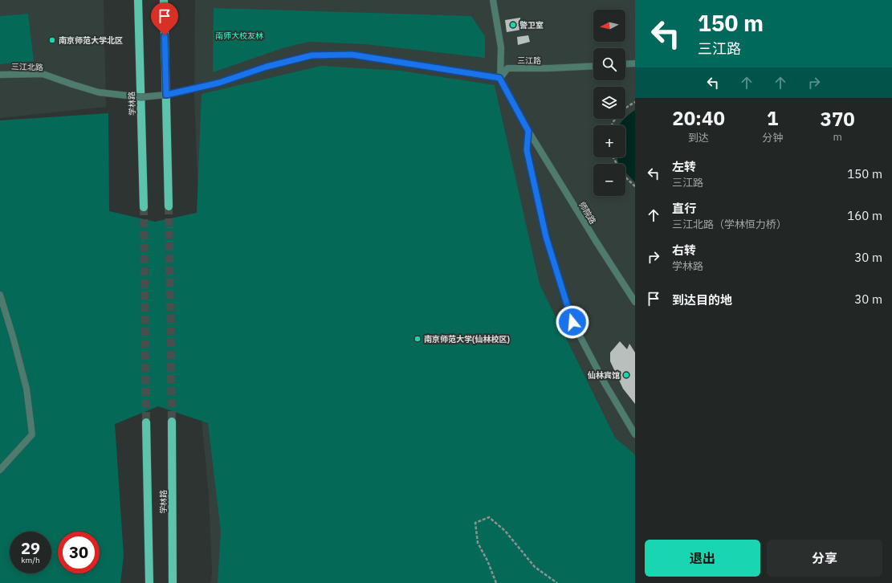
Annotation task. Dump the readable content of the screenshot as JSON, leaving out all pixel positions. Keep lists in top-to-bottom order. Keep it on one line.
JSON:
{"streets":{"main road":["学林路"],"street":["三江路","三江北路","师院路"]},"crossings":[["三江路","三江北路"],["三江路","师院路"],["三江北路","学林路"],["三江北路","师院路"]],"parks":["南师大校友林"],"places":["警卫室","南京师范大学北区","南京师范大学(仙林校区)","仙林宾馆"],"north":"left","page":{"turn":["150 m","三江路"],"map_buttons":["+","−"],"eta":["20:40","到达","1","分钟","370","m"],"list":[{"name":"左转","note":"三江路","value":"150 m"},{"name":"直行","note":"三江北路（学林恒力桥）","value":"160 m"},{"name":"右转","note":"学林路","value":"30 m"},{"name":"到达目的地","value":"30 m"}],"speed":"29 km/h","limit":"30","buttons":["退出","分享"]}}
